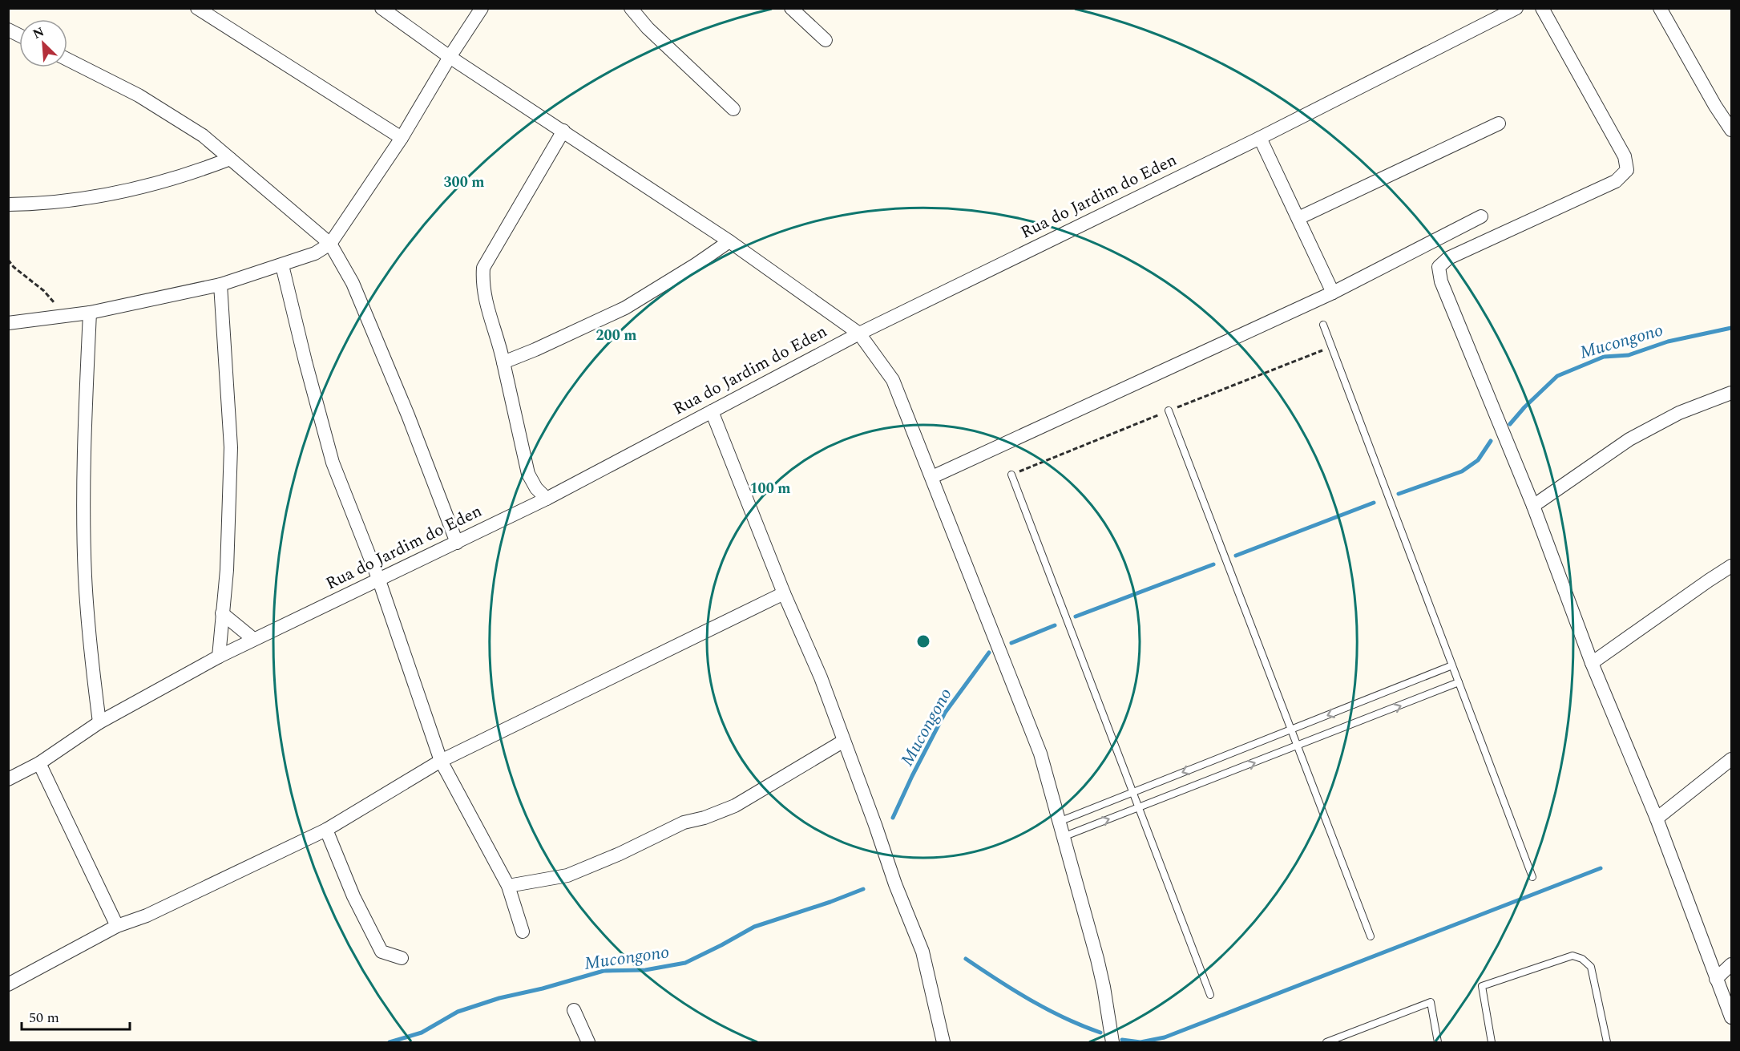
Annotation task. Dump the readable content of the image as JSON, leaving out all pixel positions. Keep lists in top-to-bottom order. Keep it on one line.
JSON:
{"streets":{"street":["Rua do Jardim do Eden"]},"water":["Mucongono"],"scale_bar":"50 m","north":"top left","rings":["300 m","200 m","100 m"]}
